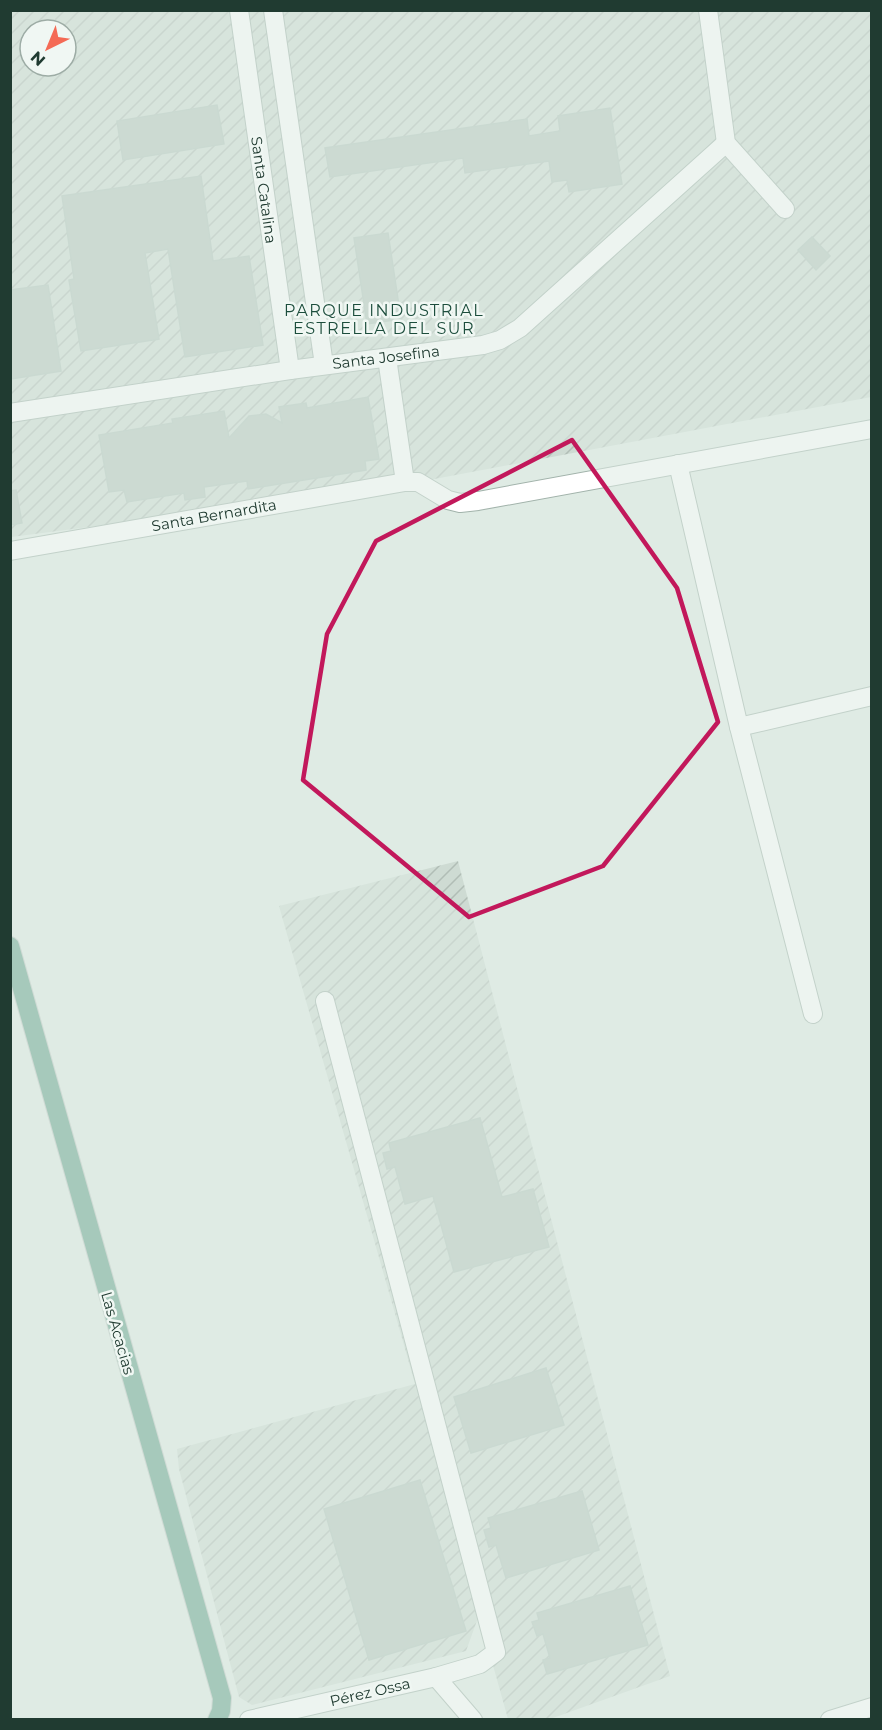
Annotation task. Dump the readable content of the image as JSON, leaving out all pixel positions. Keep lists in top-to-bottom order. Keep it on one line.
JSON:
{"streets":{"main road":["Las Acacias"],"street":["Santa Catalina","Santa Josefina","Santa Bernardita","Pérez Ossa"]},"crossings":[["Santa Catalina","Santa Josefina"]],"districts":["PARQUE INDUSTRIAL ESTRELLA DEL SUR"],"north":"bottom left"}
